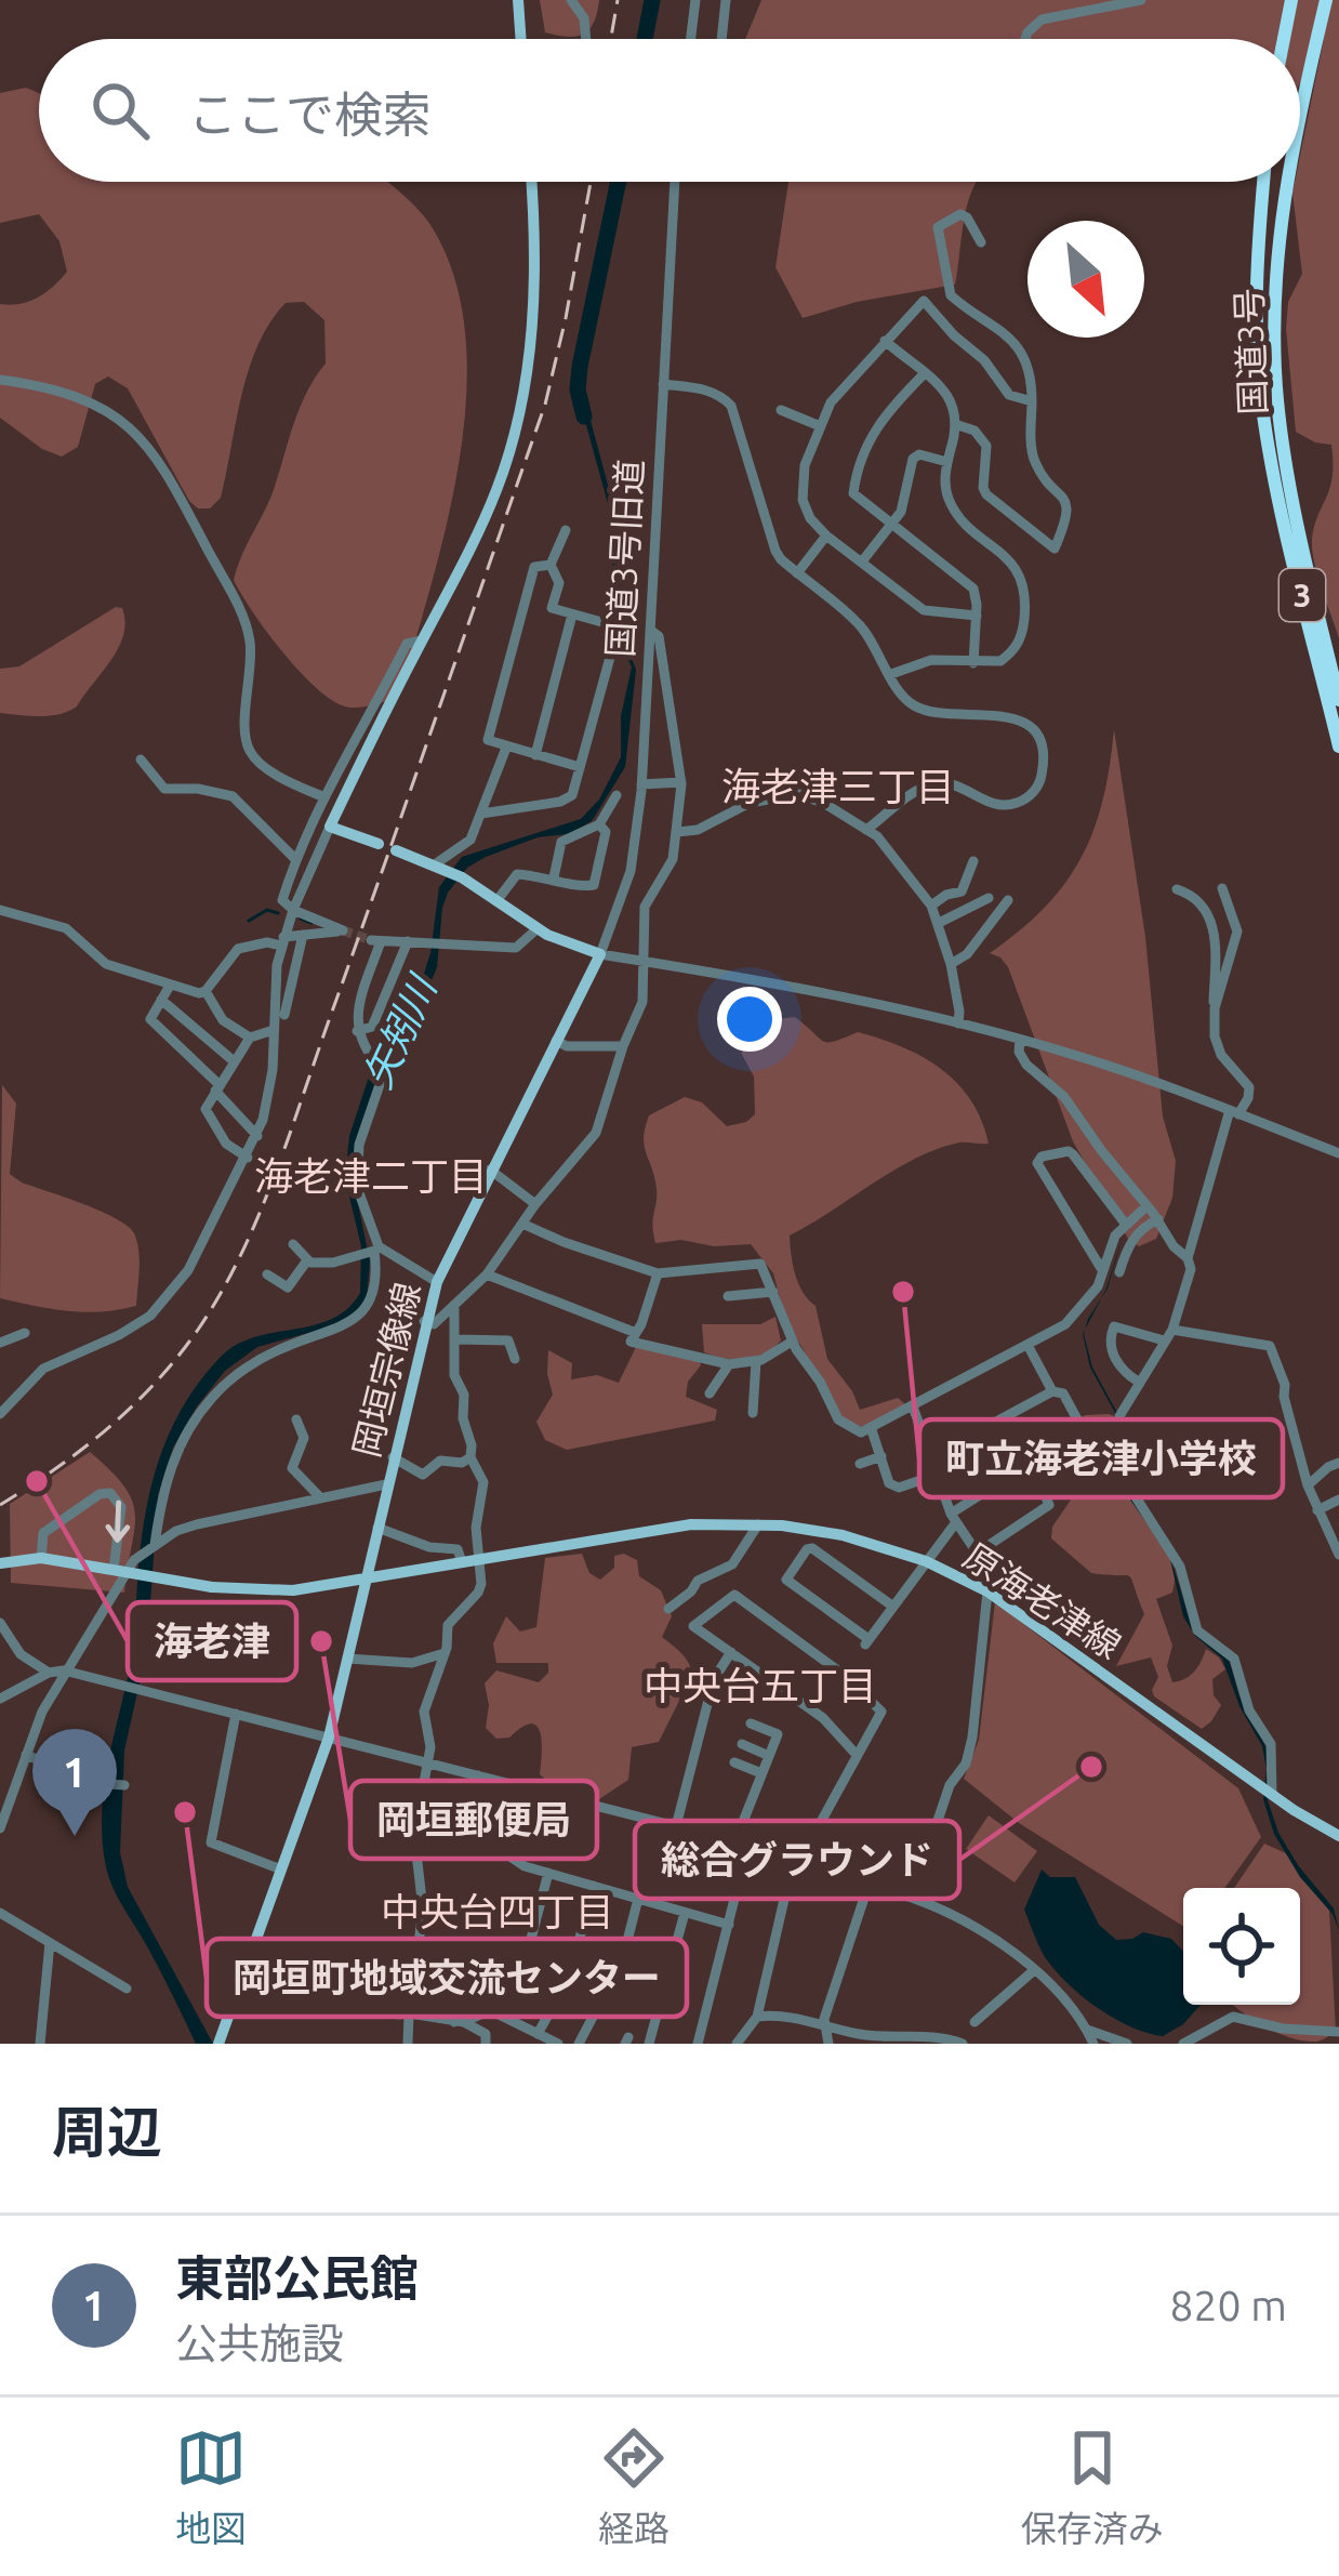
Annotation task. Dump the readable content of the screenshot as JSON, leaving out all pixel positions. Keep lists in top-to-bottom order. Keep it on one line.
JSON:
{"streets":{"highway":["国道3号","3"],"main road":["岡垣宗像線","原海老津線"],"street":["国道3号旧道"]},"crossings":[["国道3号旧道","岡垣宗像線"],["岡垣宗像線","原海老津線"]],"districts":["海老津三丁目","海老津二丁目","中央台五丁目","中央台四丁目"],"water":["矢矧川"],"places":["町立海老津小学校","海老津","岡垣郵便局","総合グラウンド","岡垣町地域交流センター"],"north":"bottom right","page":{"search":"ここで検索","pins":"1","heading":"周辺","list":[{"mark":"1","name":"東部公民館","note":"公共施設","value":"820 m"}],"nav":["地図","経路","保存済み"]}}
